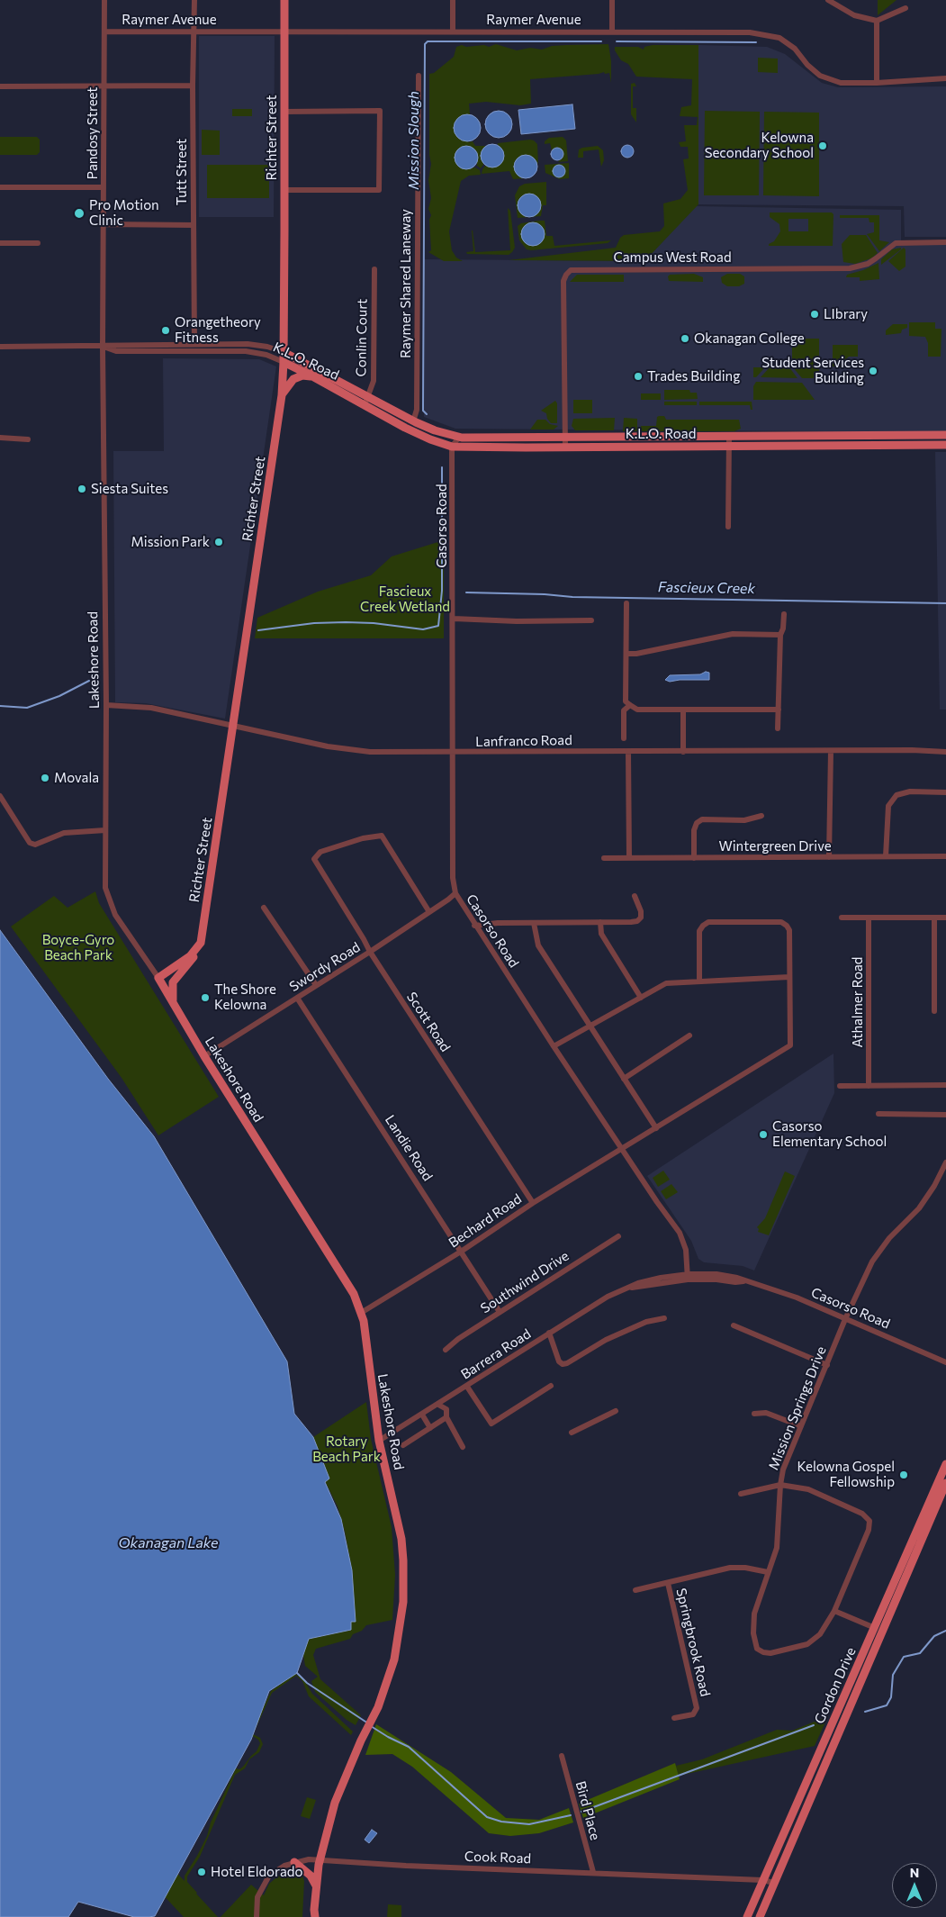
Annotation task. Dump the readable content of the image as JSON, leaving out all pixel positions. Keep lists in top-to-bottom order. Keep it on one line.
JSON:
{"streets":{"main road":["Richter Street","K.L.O. Road","Lakeshore Road","Gordon Drive"],"street":["Raymer Avenue","Pandosy Street","Tutt Street","Campus West Road","Raymer Shared Laneway","Conlin Court","Casorso Road","Lanfranco Road","Wintergreen Drive","Swordy Road","Athalmer Road","Scott Road","Landie Road","Bechard Road","Southwind Drive","Barrera Road","Mission Springs Drive","Springbrook Road","Bird Place","Cook Road"]},"crossings":[["Raymer Avenue","Pandosy Street"],["Raymer Avenue","Richter Street"],["Raymer Avenue","Tutt Street"],["Pandosy Street","K.L.O. Road"],["Pandosy Street","Lakeshore Road"],["Richter Street","K.L.O. Road"],["Richter Street","Lanfranco Road"],["Tutt Street","K.L.O. Road"],["Campus West Road","K.L.O. Road"],["Raymer Shared Laneway","K.L.O. Road"],["Conlin Court","K.L.O. Road"],["K.L.O. Road","Casorso Road"],["K.L.O. Road","Lakeshore Road"],["Casorso Road","Lanfranco Road"],["Casorso Road","Swordy Road"],["Casorso Road","Bechard Road"],["Casorso Road","Barrera Road"],["Casorso Road","Mission Springs Drive"],["Lakeshore Road","Lanfranco Road"],["Lakeshore Road","Swordy Road"],["Lakeshore Road","Bechard Road"],["Lakeshore Road","Barrera Road"],["Lakeshore Road","Cook Road"],["Swordy Road","Scott Road"],["Swordy Road","Landie Road"],["Scott Road","Bechard Road"],["Landie Road","Bechard Road"],["Landie Road","Southwind Drive"],["Gordon Drive","Cook Road"],["Bird Place","Cook Road"]],"water":["Mission Slough","Fascieux Creek","Okanagan Lake"],"parks":["Fascieux Creek Wetland","Boyce-Gyro Beach Park","Rotary Beach Park"],"places":["Kelowna Secondary School","Pro Motion Clinic","LIbrary","Orangetheory Fitness","Okanagan College","Student Services Building","Trades Building","Siesta Suites","Mission Park","Movala","The Shore Kelowna","Casorso Elementary School","Kelowna Gospel Fellowship","Hotel Eldorado"],"north":"top"}
